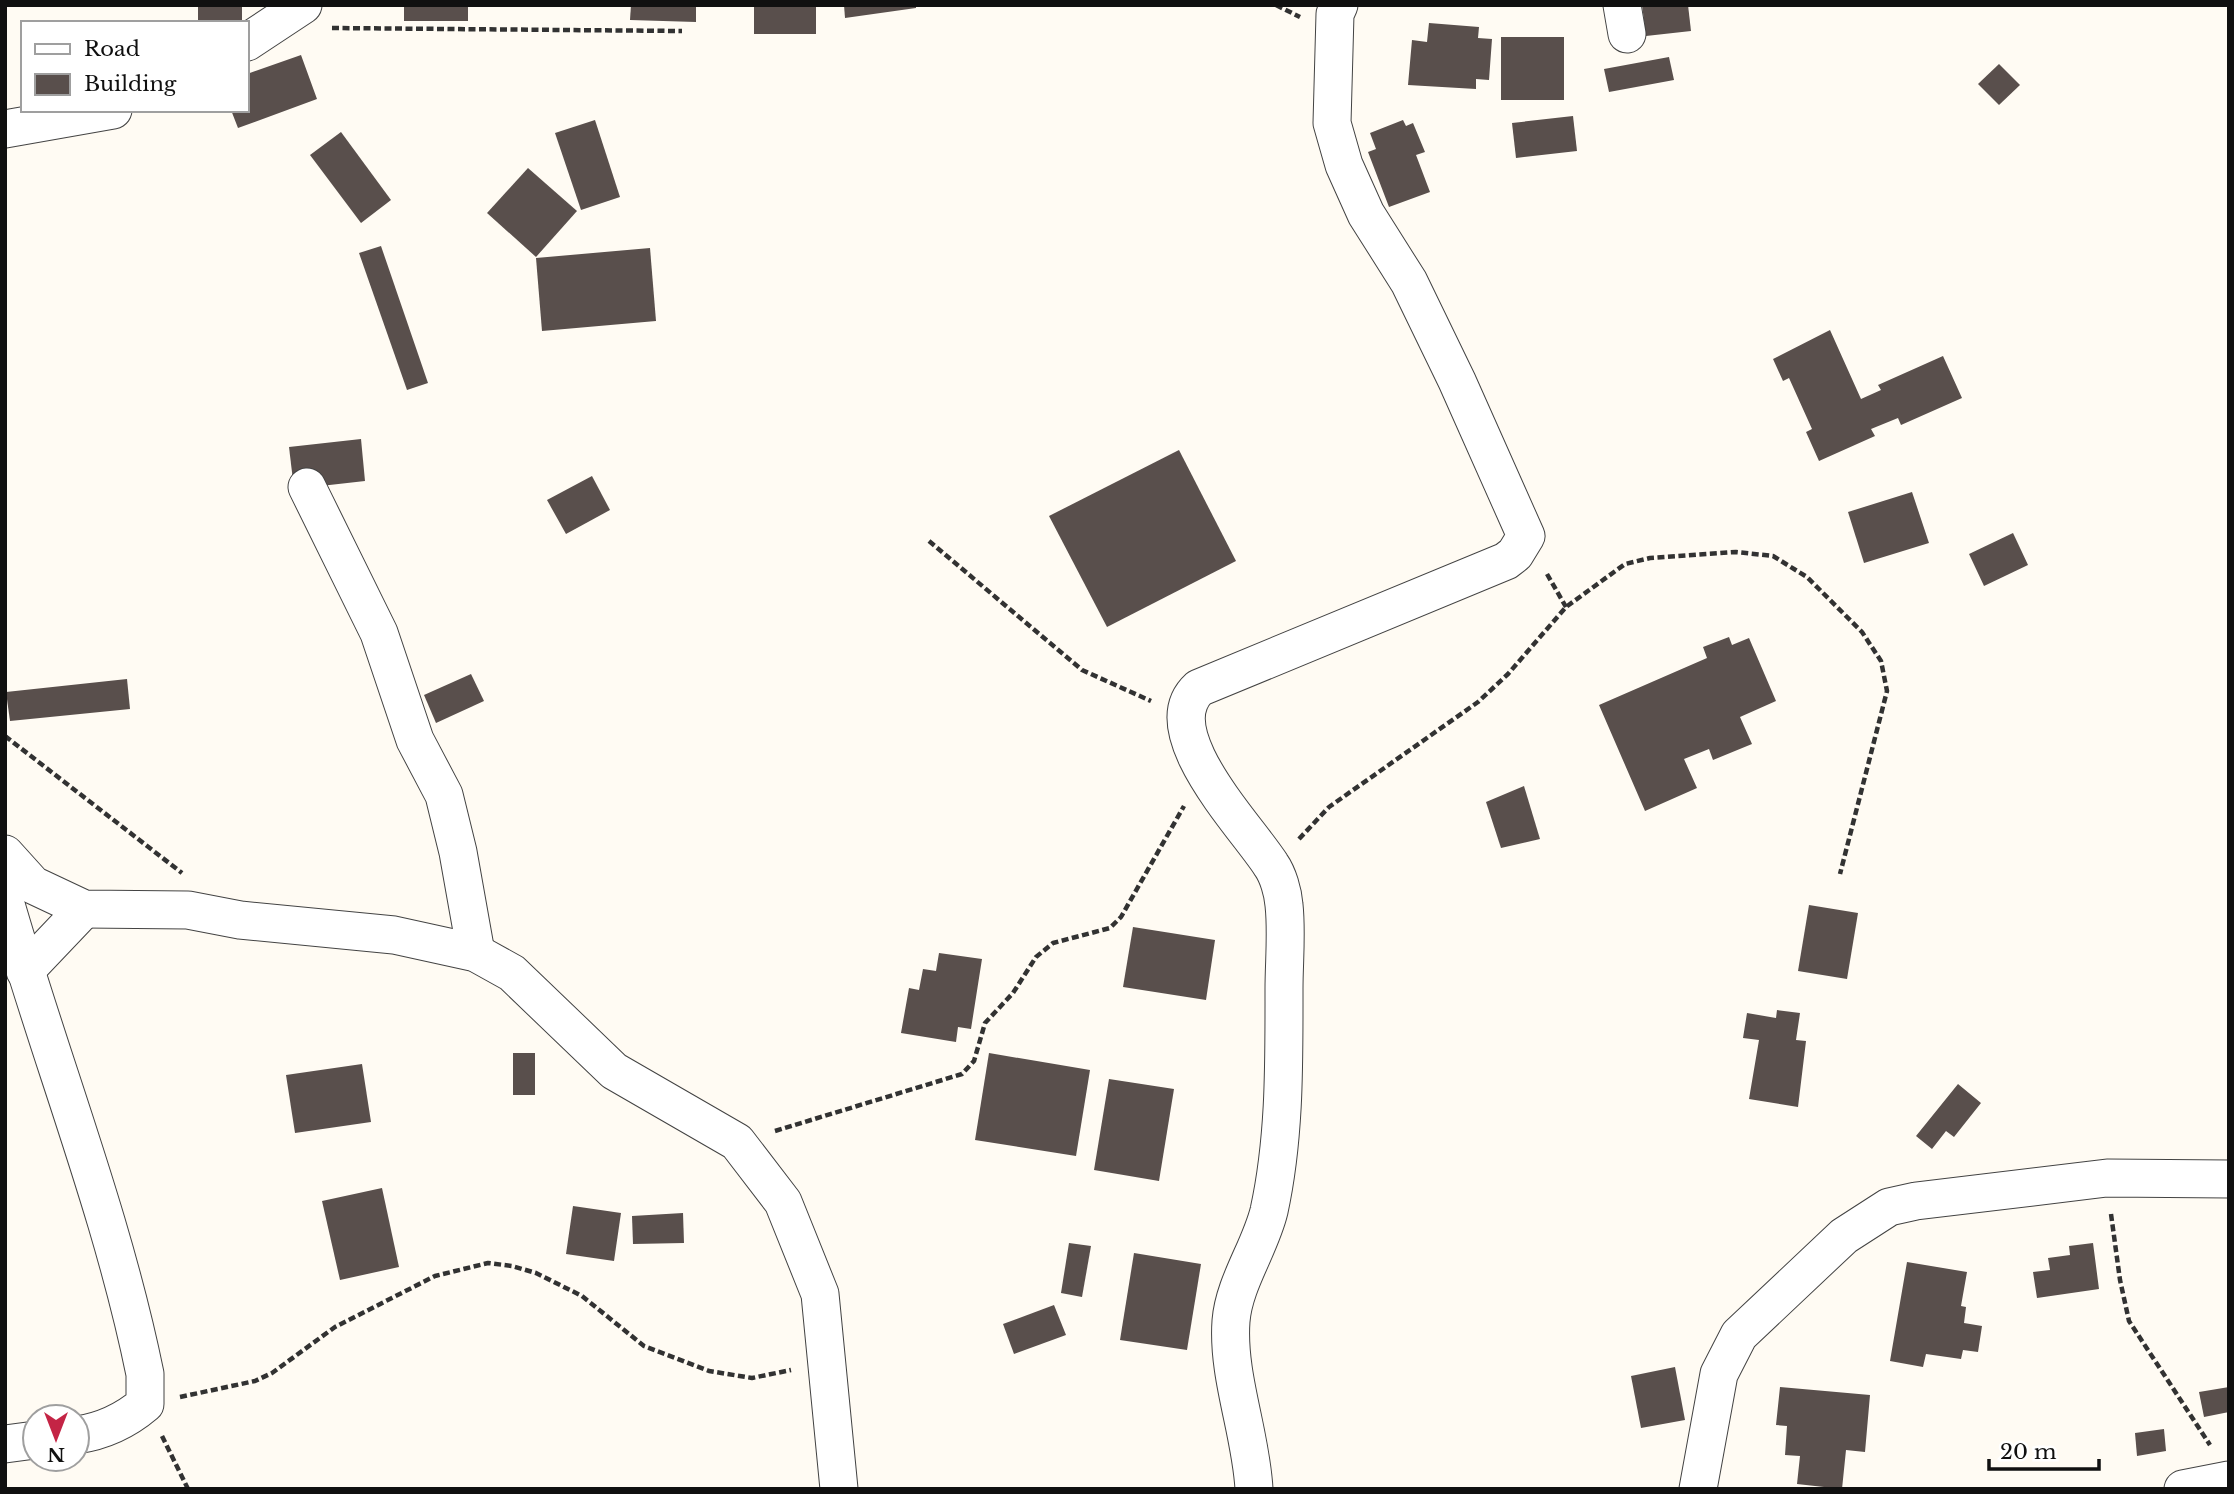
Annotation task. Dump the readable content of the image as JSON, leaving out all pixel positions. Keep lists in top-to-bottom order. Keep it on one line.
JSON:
{"legend":["Road","Building"],"scale_bar":"20 m","north":"bottom"}
